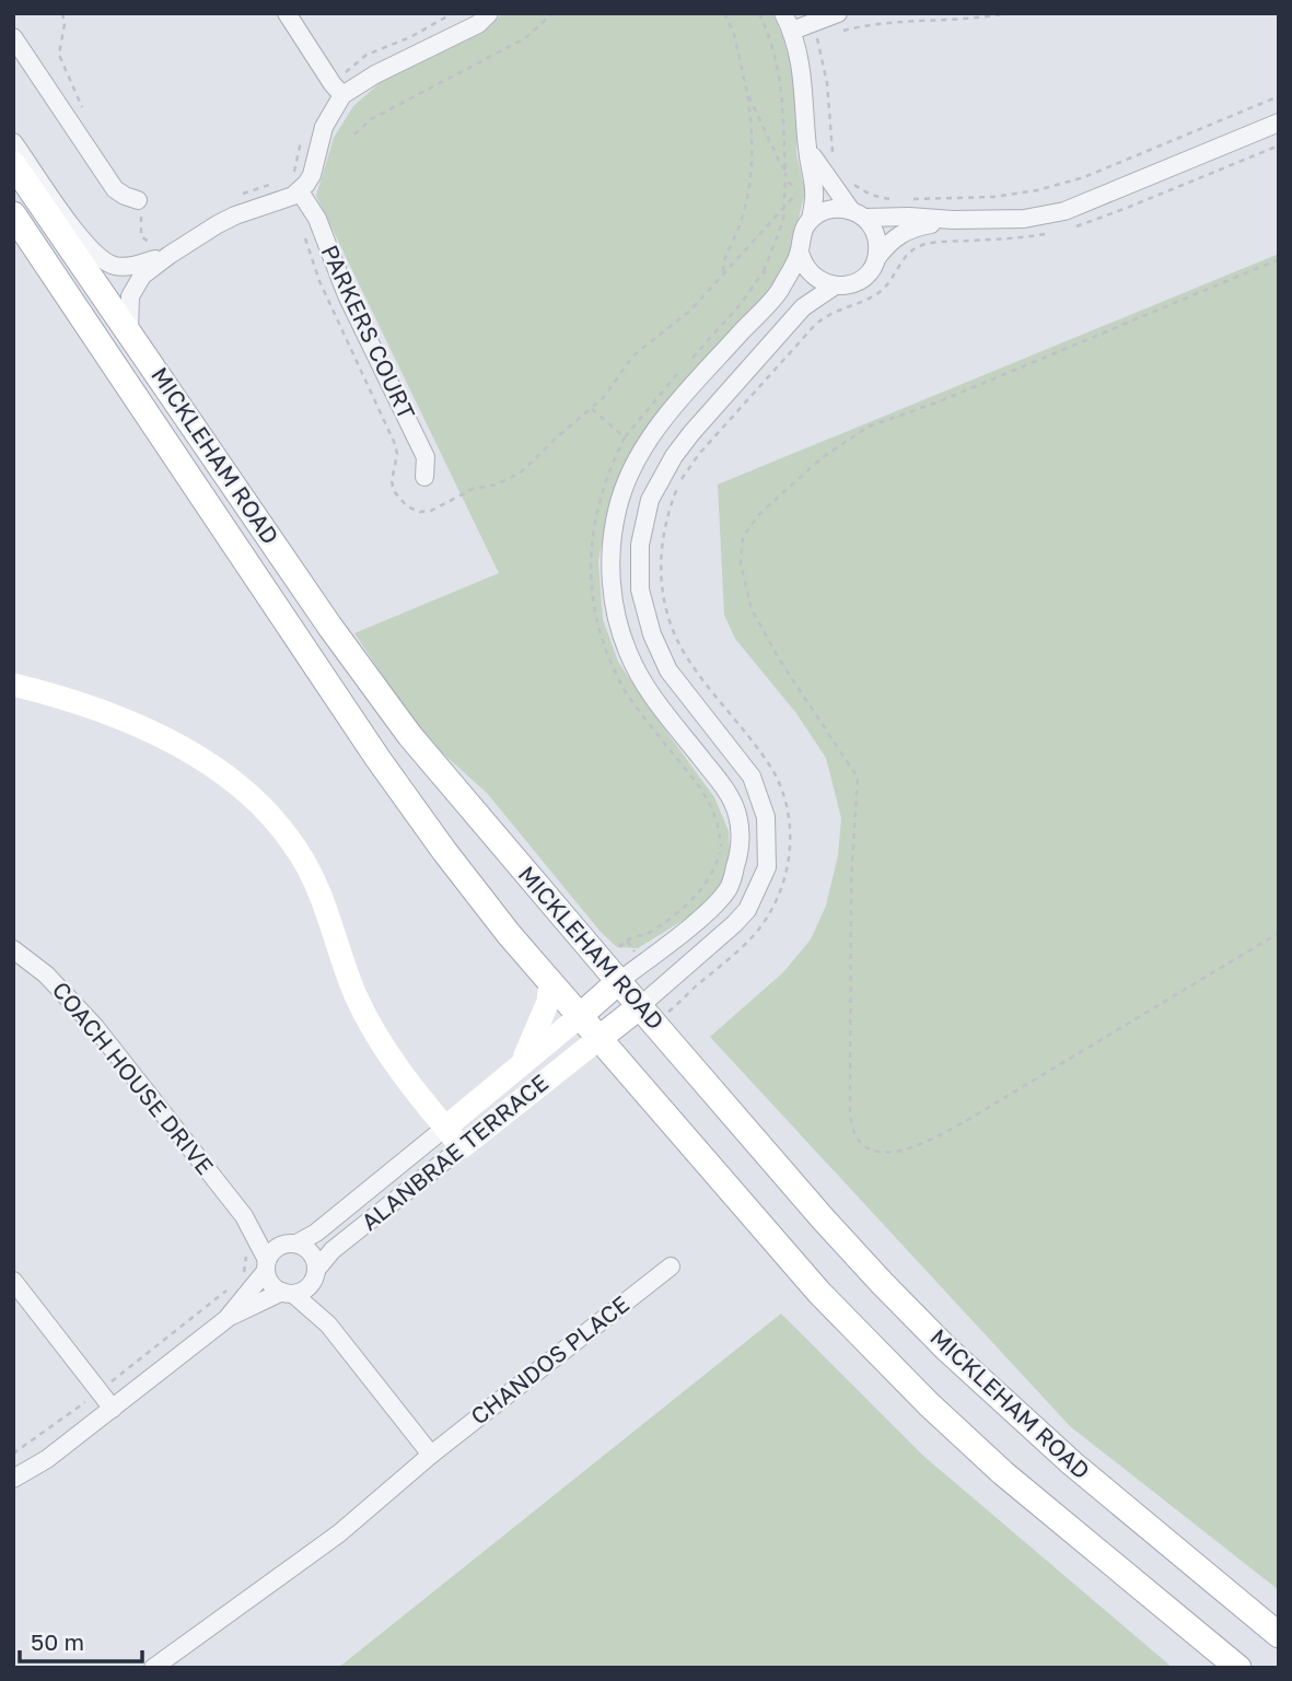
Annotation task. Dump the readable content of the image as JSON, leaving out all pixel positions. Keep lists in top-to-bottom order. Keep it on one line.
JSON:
{"streets":{"main road":["MICKLEHAM ROAD"],"street":["PARKERS COURT","COACH HOUSE DRIVE","ALANBRAE TERRACE","CHANDOS PLACE"]},"crossings":[["MICKLEHAM ROAD","ALANBRAE TERRACE"],["COACH HOUSE DRIVE","ALANBRAE TERRACE"]],"scale_bar":"50 m"}
